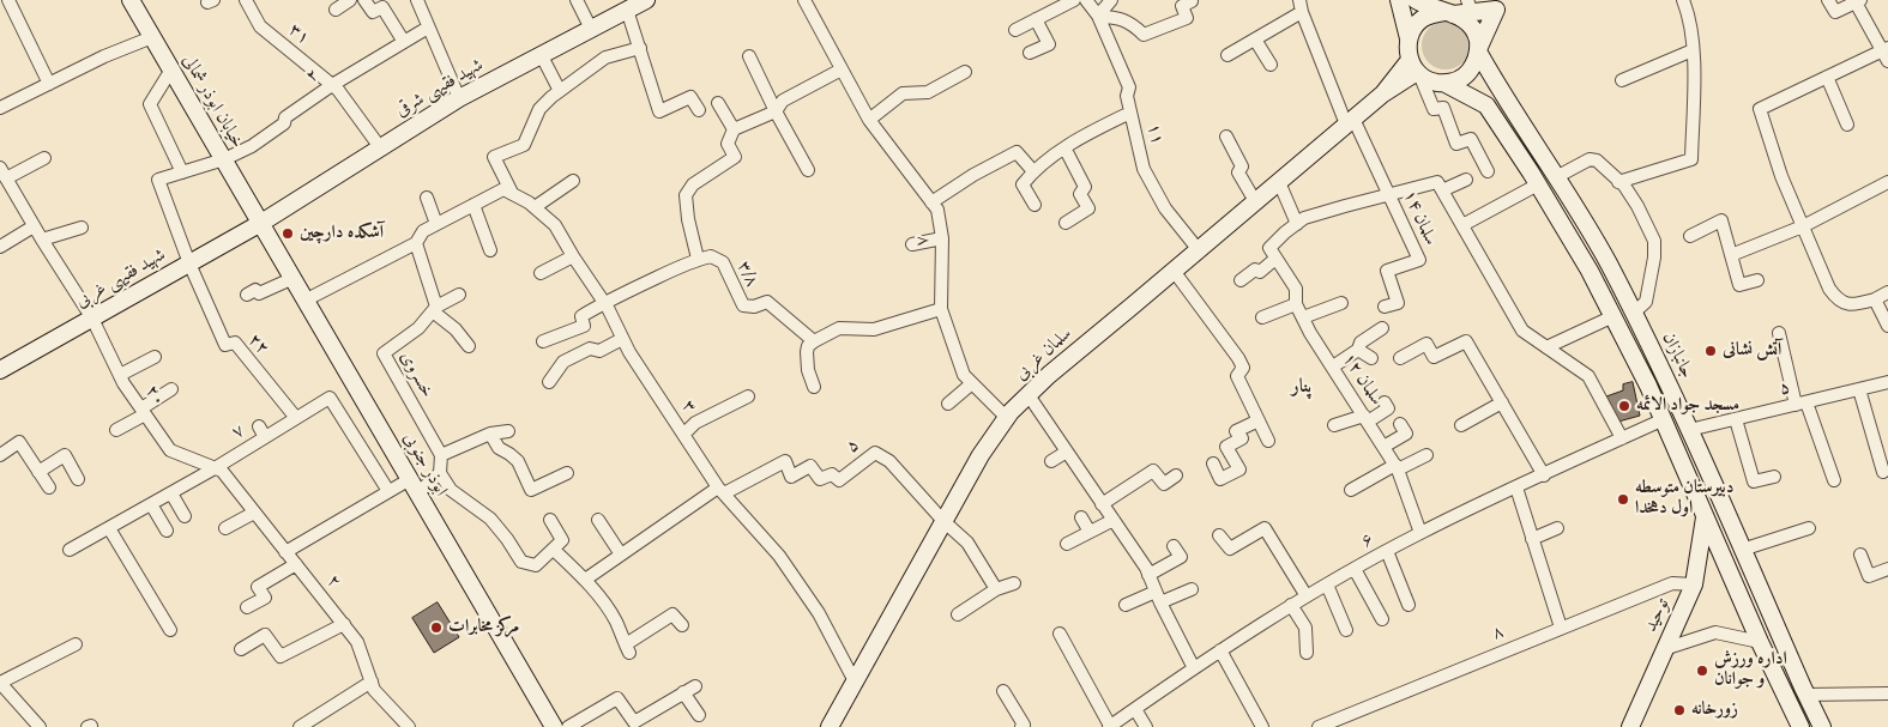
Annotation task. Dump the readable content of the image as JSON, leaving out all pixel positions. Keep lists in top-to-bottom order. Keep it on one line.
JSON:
{"streets":{"street":["۳۱","۲","شهید فقیهی شرقی","خیابان ابوذر شمالی","۱۱","سلمان ۱۴","۷","۳/۸","شهید فقیهی غربی","۲۲","سلمان غربی","جانبازان","خسروی","سلمان ۱۲","۵","۲۰","۳","ابوذر جنوبی","۶","توحید","۸"]},"crossings":[["۳۱","۲"],["۳۱","شهید فقیهی شرقی"],["۲","خیابان ابوذر شمالی"],["۲","۷"],["۲","شهید فقیهی غربی"],["۲","۲۲"],["۲","۲۰"],["شهید فقیهی شرقی","خیابان ابوذر شمالی"],["شهید فقیهی شرقی","شهید فقیهی غربی"],["شهید فقیهی شرقی","ابوذر جنوبی"],["خیابان ابوذر شمالی","شهید فقیهی غربی"],["خیابان ابوذر شمالی","ابوذر جنوبی"],["۱۱","سلمان غربی"],["سلمان ۱۴","سلمان غربی"],["۷","۲۲"],["۷","سلمان غربی"],["۷","۲۰"],["شهید فقیهی غربی","۲۲"],["شهید فقیهی غربی","۲۰"],["شهید فقیهی غربی","ابوذر جنوبی"],["سلمان غربی","جانبازان"],["سلمان غربی","۵"],["سلمان غربی","۳"],["جانبازان","۵"],["سلمان ۱۲","۶"],["۵","۳"],["توحید","۸"]],"districts":["پنار"],"places":["آشکده دارچین","آتش نشانی","مسجد جواد الائمه","دبیرستان متوسطه اول دهخدا","مرکز مخابرات","اداره ورزش و جوانان","زورخانه"]}
